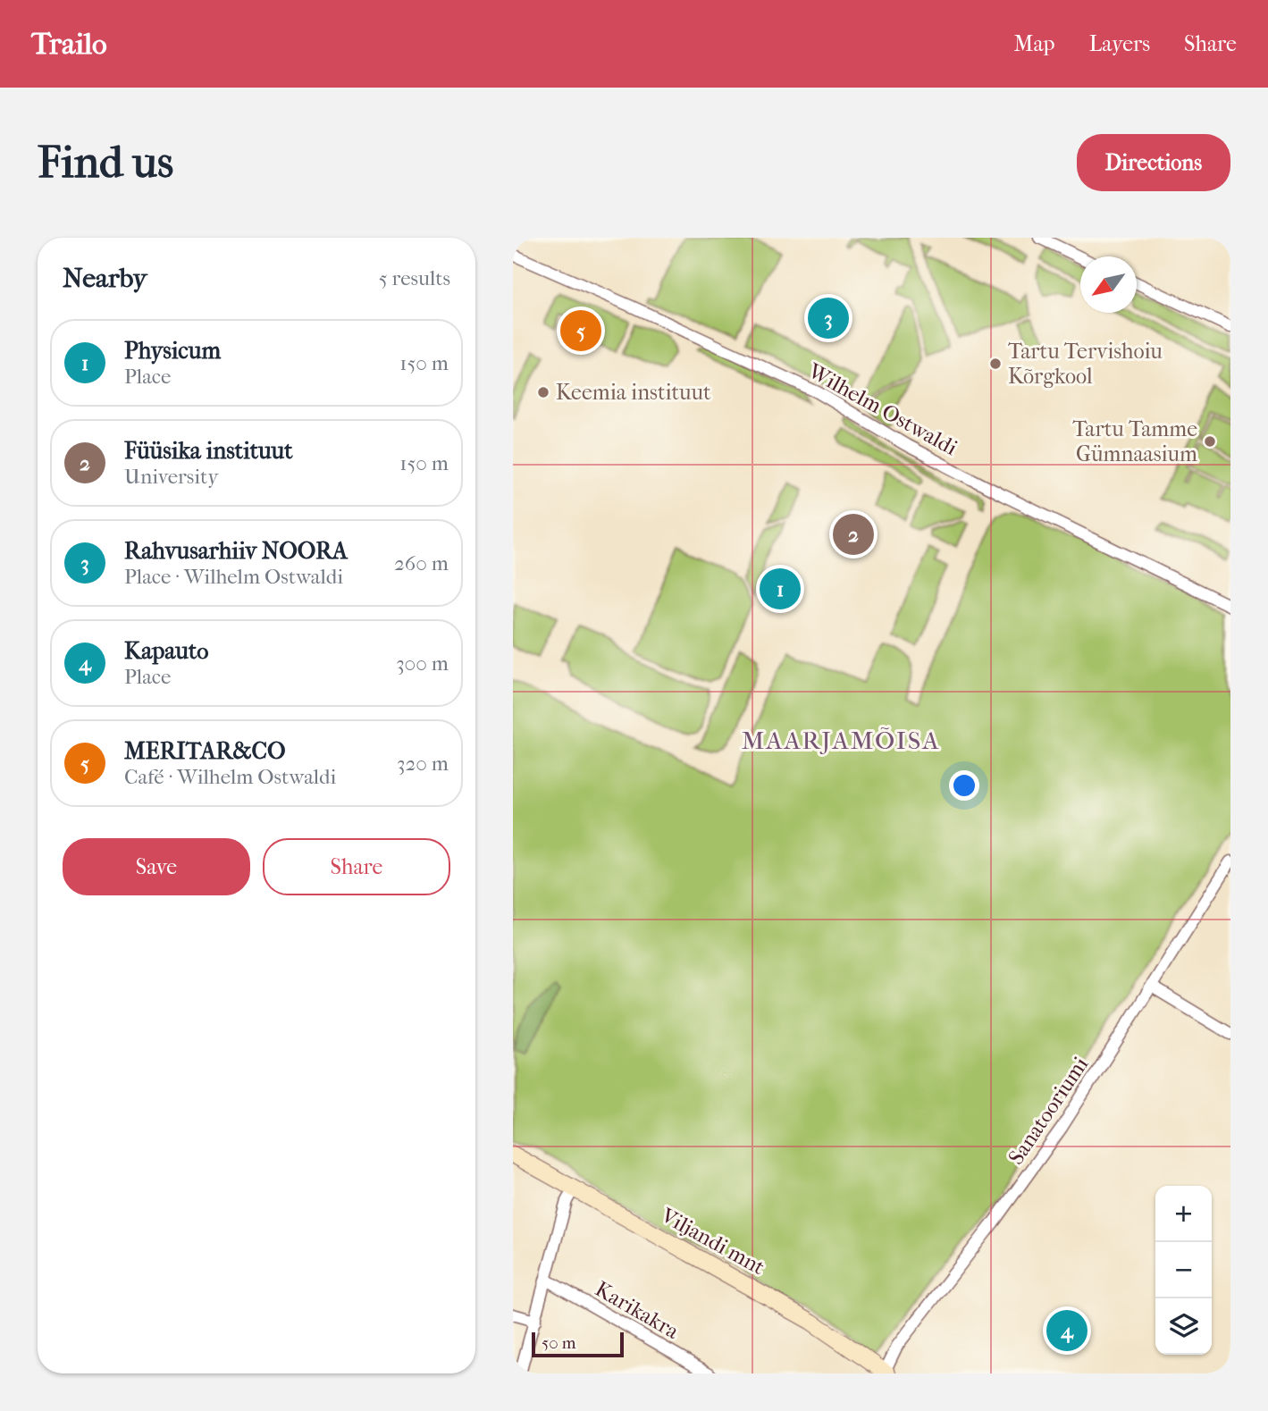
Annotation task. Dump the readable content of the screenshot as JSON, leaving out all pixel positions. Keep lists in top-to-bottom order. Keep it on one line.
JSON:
{"streets":{"street":["Wilhelm Ostwaldi","Sanatooriumi","Viljandi mnt","Karikakra"]},"crossings":[["Sanatooriumi","Viljandi mnt"]],"districts":["MAARJAMÕISA"],"places":["Tartu Tervishoiu Kõrgkool","Keemia instituut","Tartu Tamme Gümnaasium"],"scale_bar":"50 m","north":"bottom left","page":{"header":"Trailo","nav":["Map","Layers","Share"],"buttons":["Directions",["Save","Share"]],"title":"Find us","heading":["Nearby","5 results"],"pins":["3","5","2","1","4"],"list":[{"mark":"1","name":"Physicum","note":"Place","value":"150 m"},{"mark":"2","name":"Füüsika instituut","note":"University","value":"150 m"},{"mark":"3","name":"Rahvusarhiiv NOORA","note":"Place · Wilhelm Ostwaldi","value":"260 m"},{"mark":"4","name":"Kapauto","note":"Place","value":"300 m"},{"mark":"5","name":"MERITAR&CO","note":"Café · Wilhelm Ostwaldi","value":"320 m"}],"map_buttons":["+","−"],"scale":"50 m"}}
